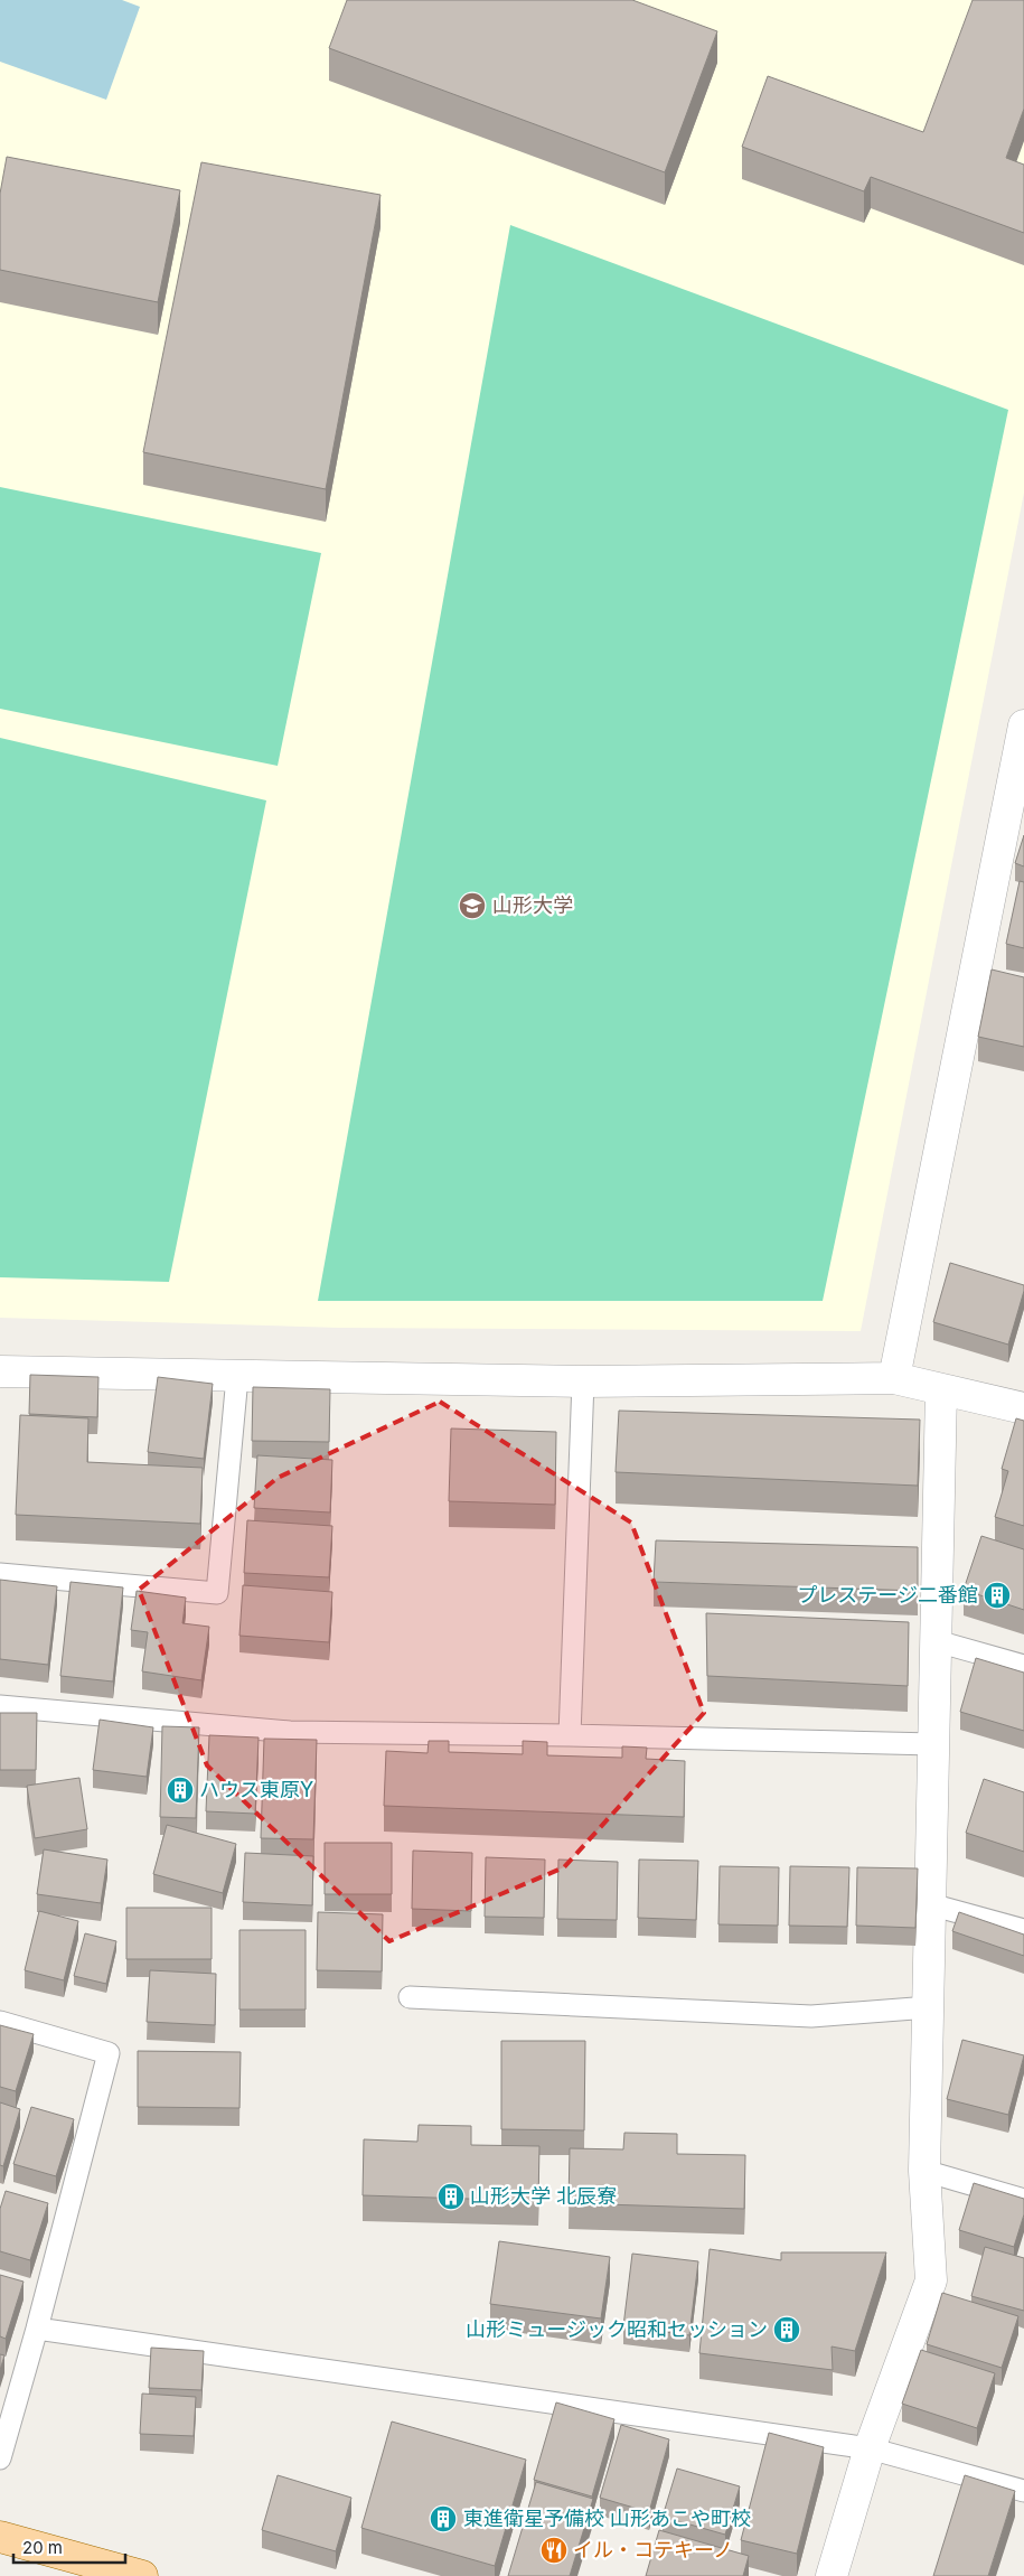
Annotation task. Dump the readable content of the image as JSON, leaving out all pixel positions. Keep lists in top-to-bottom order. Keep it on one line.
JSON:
{"places":{"school or university":["山形大学"],"building":["プレステージ二番館","ハウス東原Y","山形大学 北辰寮","山形ミュージック昭和セッション","東進衛星予備校 山形あこや町校"],"restaurant":["イル・コテキーノ"]},"scale_bar":"20 m"}
